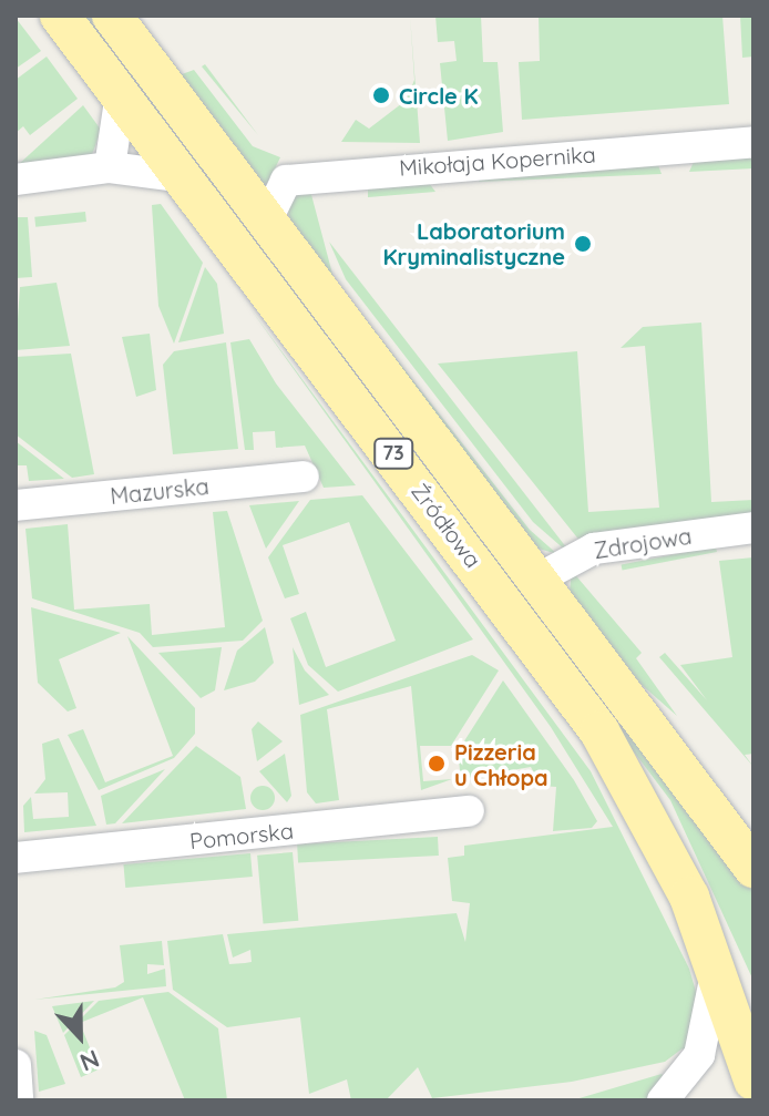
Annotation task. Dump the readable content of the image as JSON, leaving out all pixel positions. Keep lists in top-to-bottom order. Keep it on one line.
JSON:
{"streets":{"main road":["73","Źródłowa"],"street":["Mikołaja Kopernika","Mazurska","Zdrojowa","Pomorska"]},"crossings":[["Mikołaja Kopernika","Źródłowa"],["Źródłowa","Zdrojowa"]],"places":["Circle K","Laboratorium Kryminalistyczne","Pizzeria u Chłopa"],"north":"bottom"}
